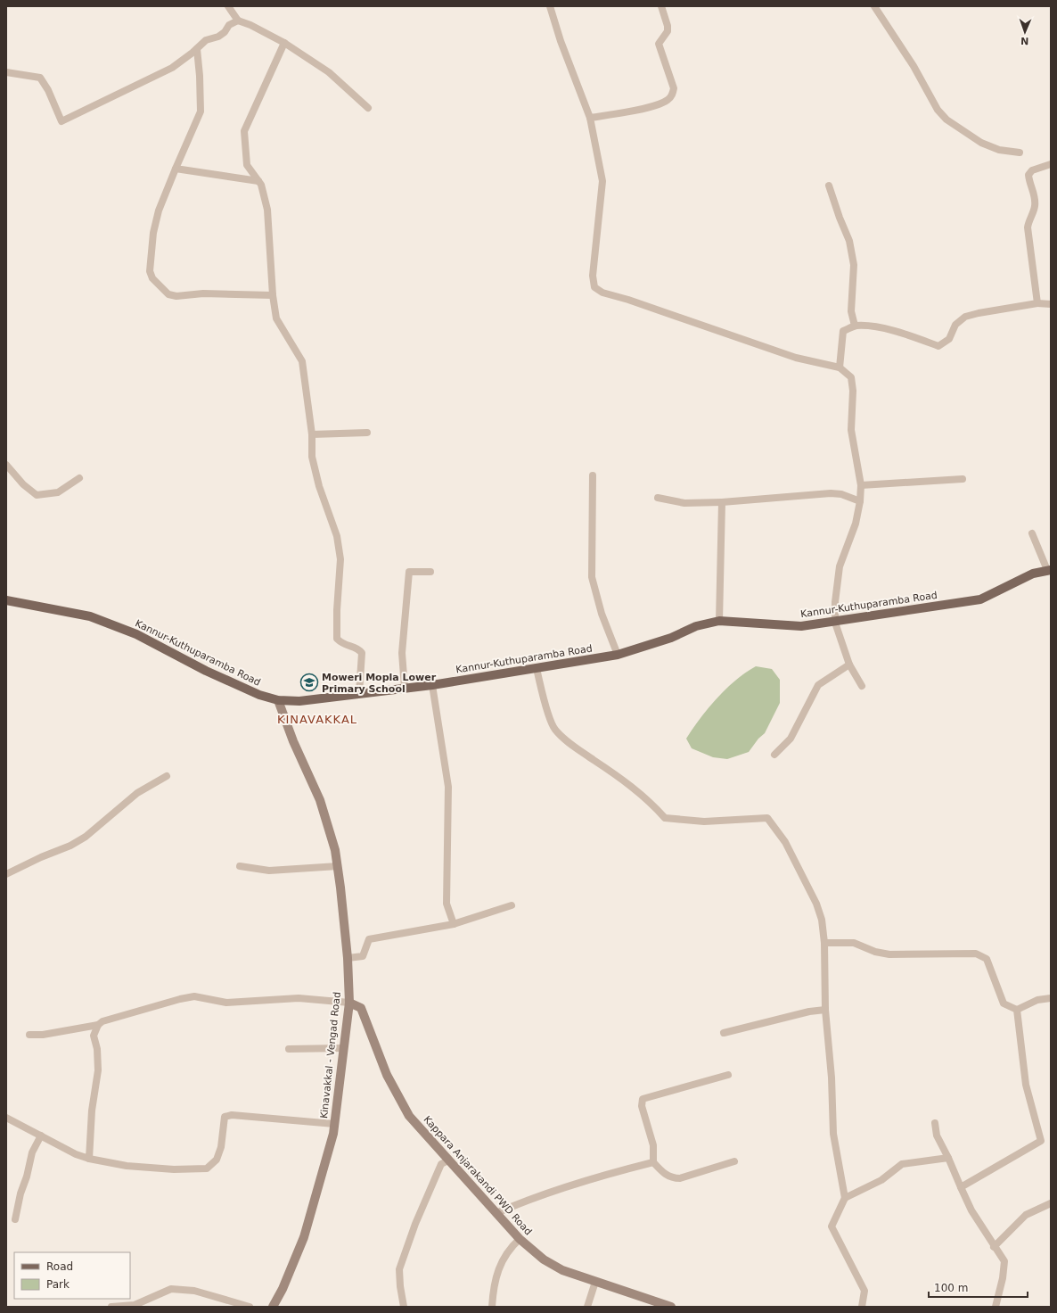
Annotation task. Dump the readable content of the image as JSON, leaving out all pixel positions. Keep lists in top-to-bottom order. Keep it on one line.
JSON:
{"streets":{"main road":["Kannur-Kuthuparamba Road","Kinavakkal - Vengad Road","Kappara Anjarakandi PWD Road"]},"crossings":[["Kannur-Kuthuparamba Road","Kinavakkal - Vengad Road"],["Kinavakkal - Vengad Road","Kappara Anjarakandi PWD Road"]],"districts":["KINAVAKKAL"],"places":{"school or university":["Moweri Mopla Lower Primary School"]},"legend":["Road","Park"],"scale_bar":"100 m","north":"bottom"}
